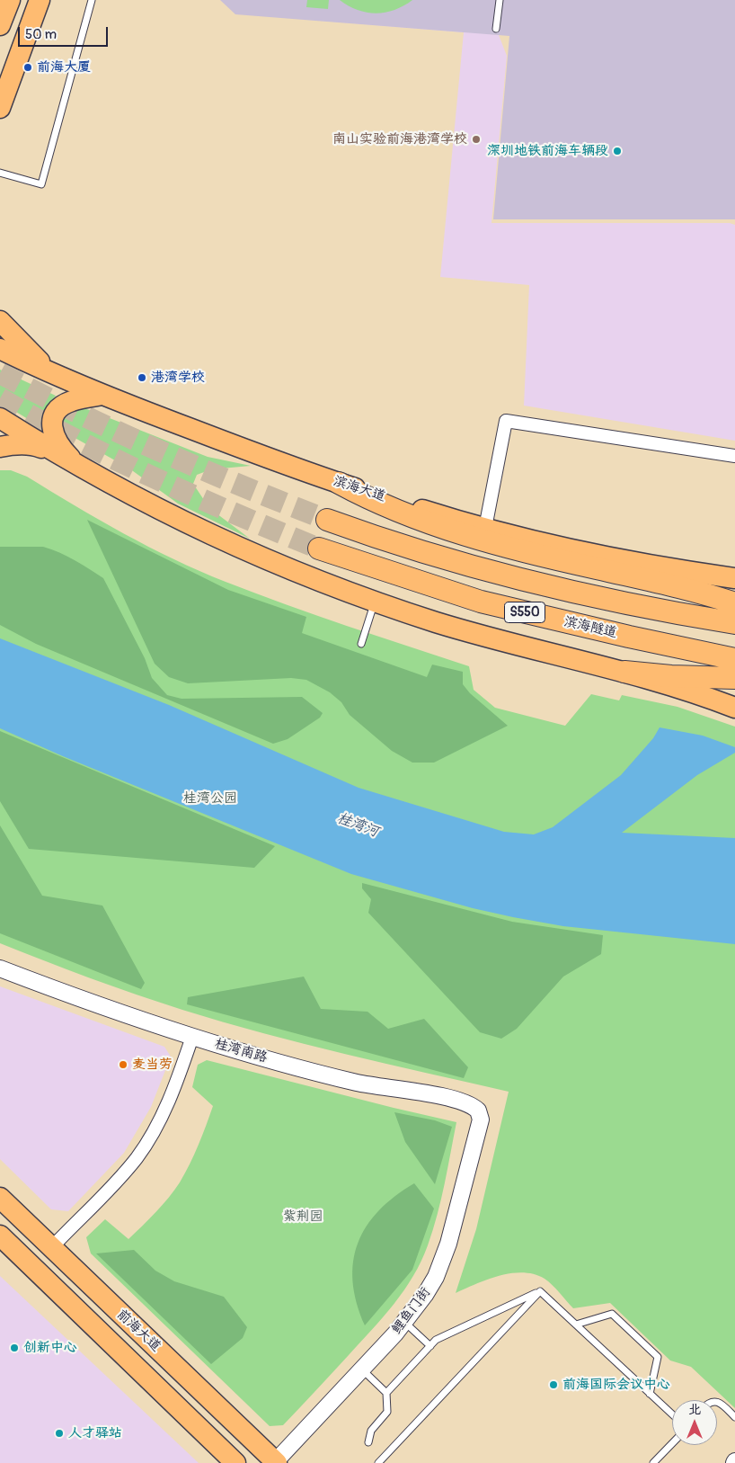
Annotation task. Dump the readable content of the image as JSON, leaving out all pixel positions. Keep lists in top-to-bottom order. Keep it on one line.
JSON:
{"streets":{"highway":["S550","滨海隧道"],"main road":["滨海大道","前海大道"],"street":["桂湾南路","鲤鱼门街"]},"crossings":[["桂湾南路","鲤鱼门街"],["鲤鱼门街","前海大道"]],"water":["桂湾河"],"parks":["桂湾公园","紫荆园"],"places":["前海大厦","南山实验前海港湾学校","深圳地铁前海车辆段","港湾学校","麦当劳","创新中心","前海国际会议中心","人才驿站"],"scale_bar":"50 m","north":"top"}
